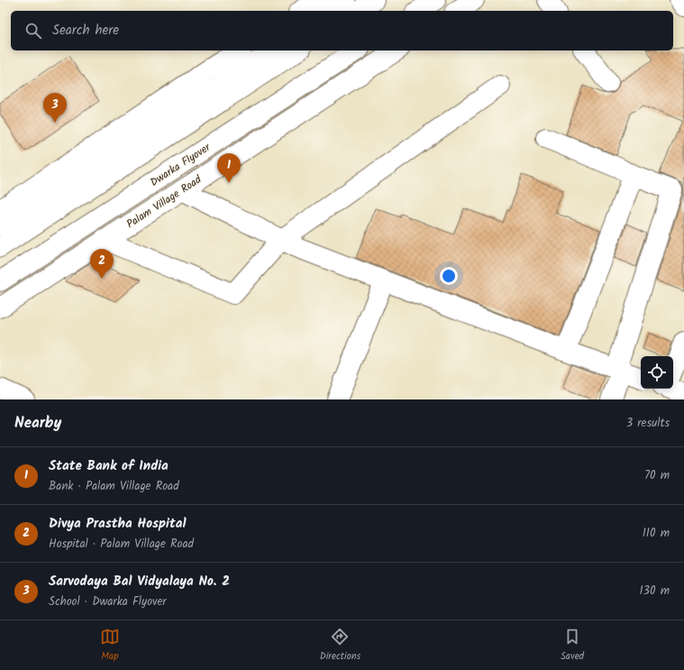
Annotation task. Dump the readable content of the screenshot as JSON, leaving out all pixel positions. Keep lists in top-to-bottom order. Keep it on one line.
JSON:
{"streets":{"street":["Dwarka Flyover","Palam Village Road"]},"page":{"search":"Search here","pins":["3","1","2"],"heading":["Nearby","3 results"],"list":[{"mark":"1","name":"State Bank of India","note":"Bank · Palam Village Road","value":"70 m"},{"mark":"2","name":"Divya Prastha Hospital","note":"Hospital · Palam Village Road","value":"110 m"},{"mark":"3","name":"Sarvodaya Bal Vidyalaya No. 2","note":"School · Dwarka Flyover","value":"130 m"}],"nav":["Map","Directions","Saved"]}}
